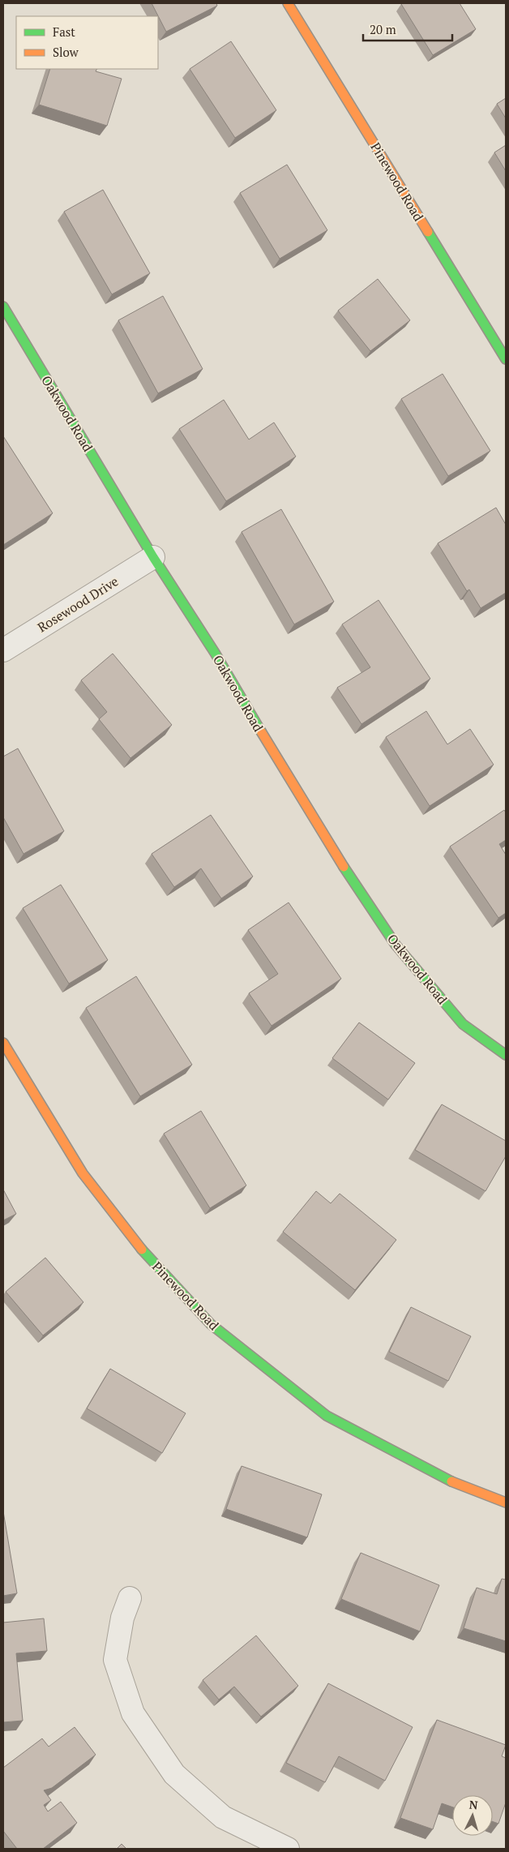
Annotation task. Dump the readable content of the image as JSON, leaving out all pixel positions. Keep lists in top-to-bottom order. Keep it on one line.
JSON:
{"streets":{"street":["Pinewood Road","Oakwood Road","Rosewood Drive"]},"crossings":[["Oakwood Road","Rosewood Drive"]],"legend":["Fast","Slow"],"scale_bar":"20 m","north":"top"}
